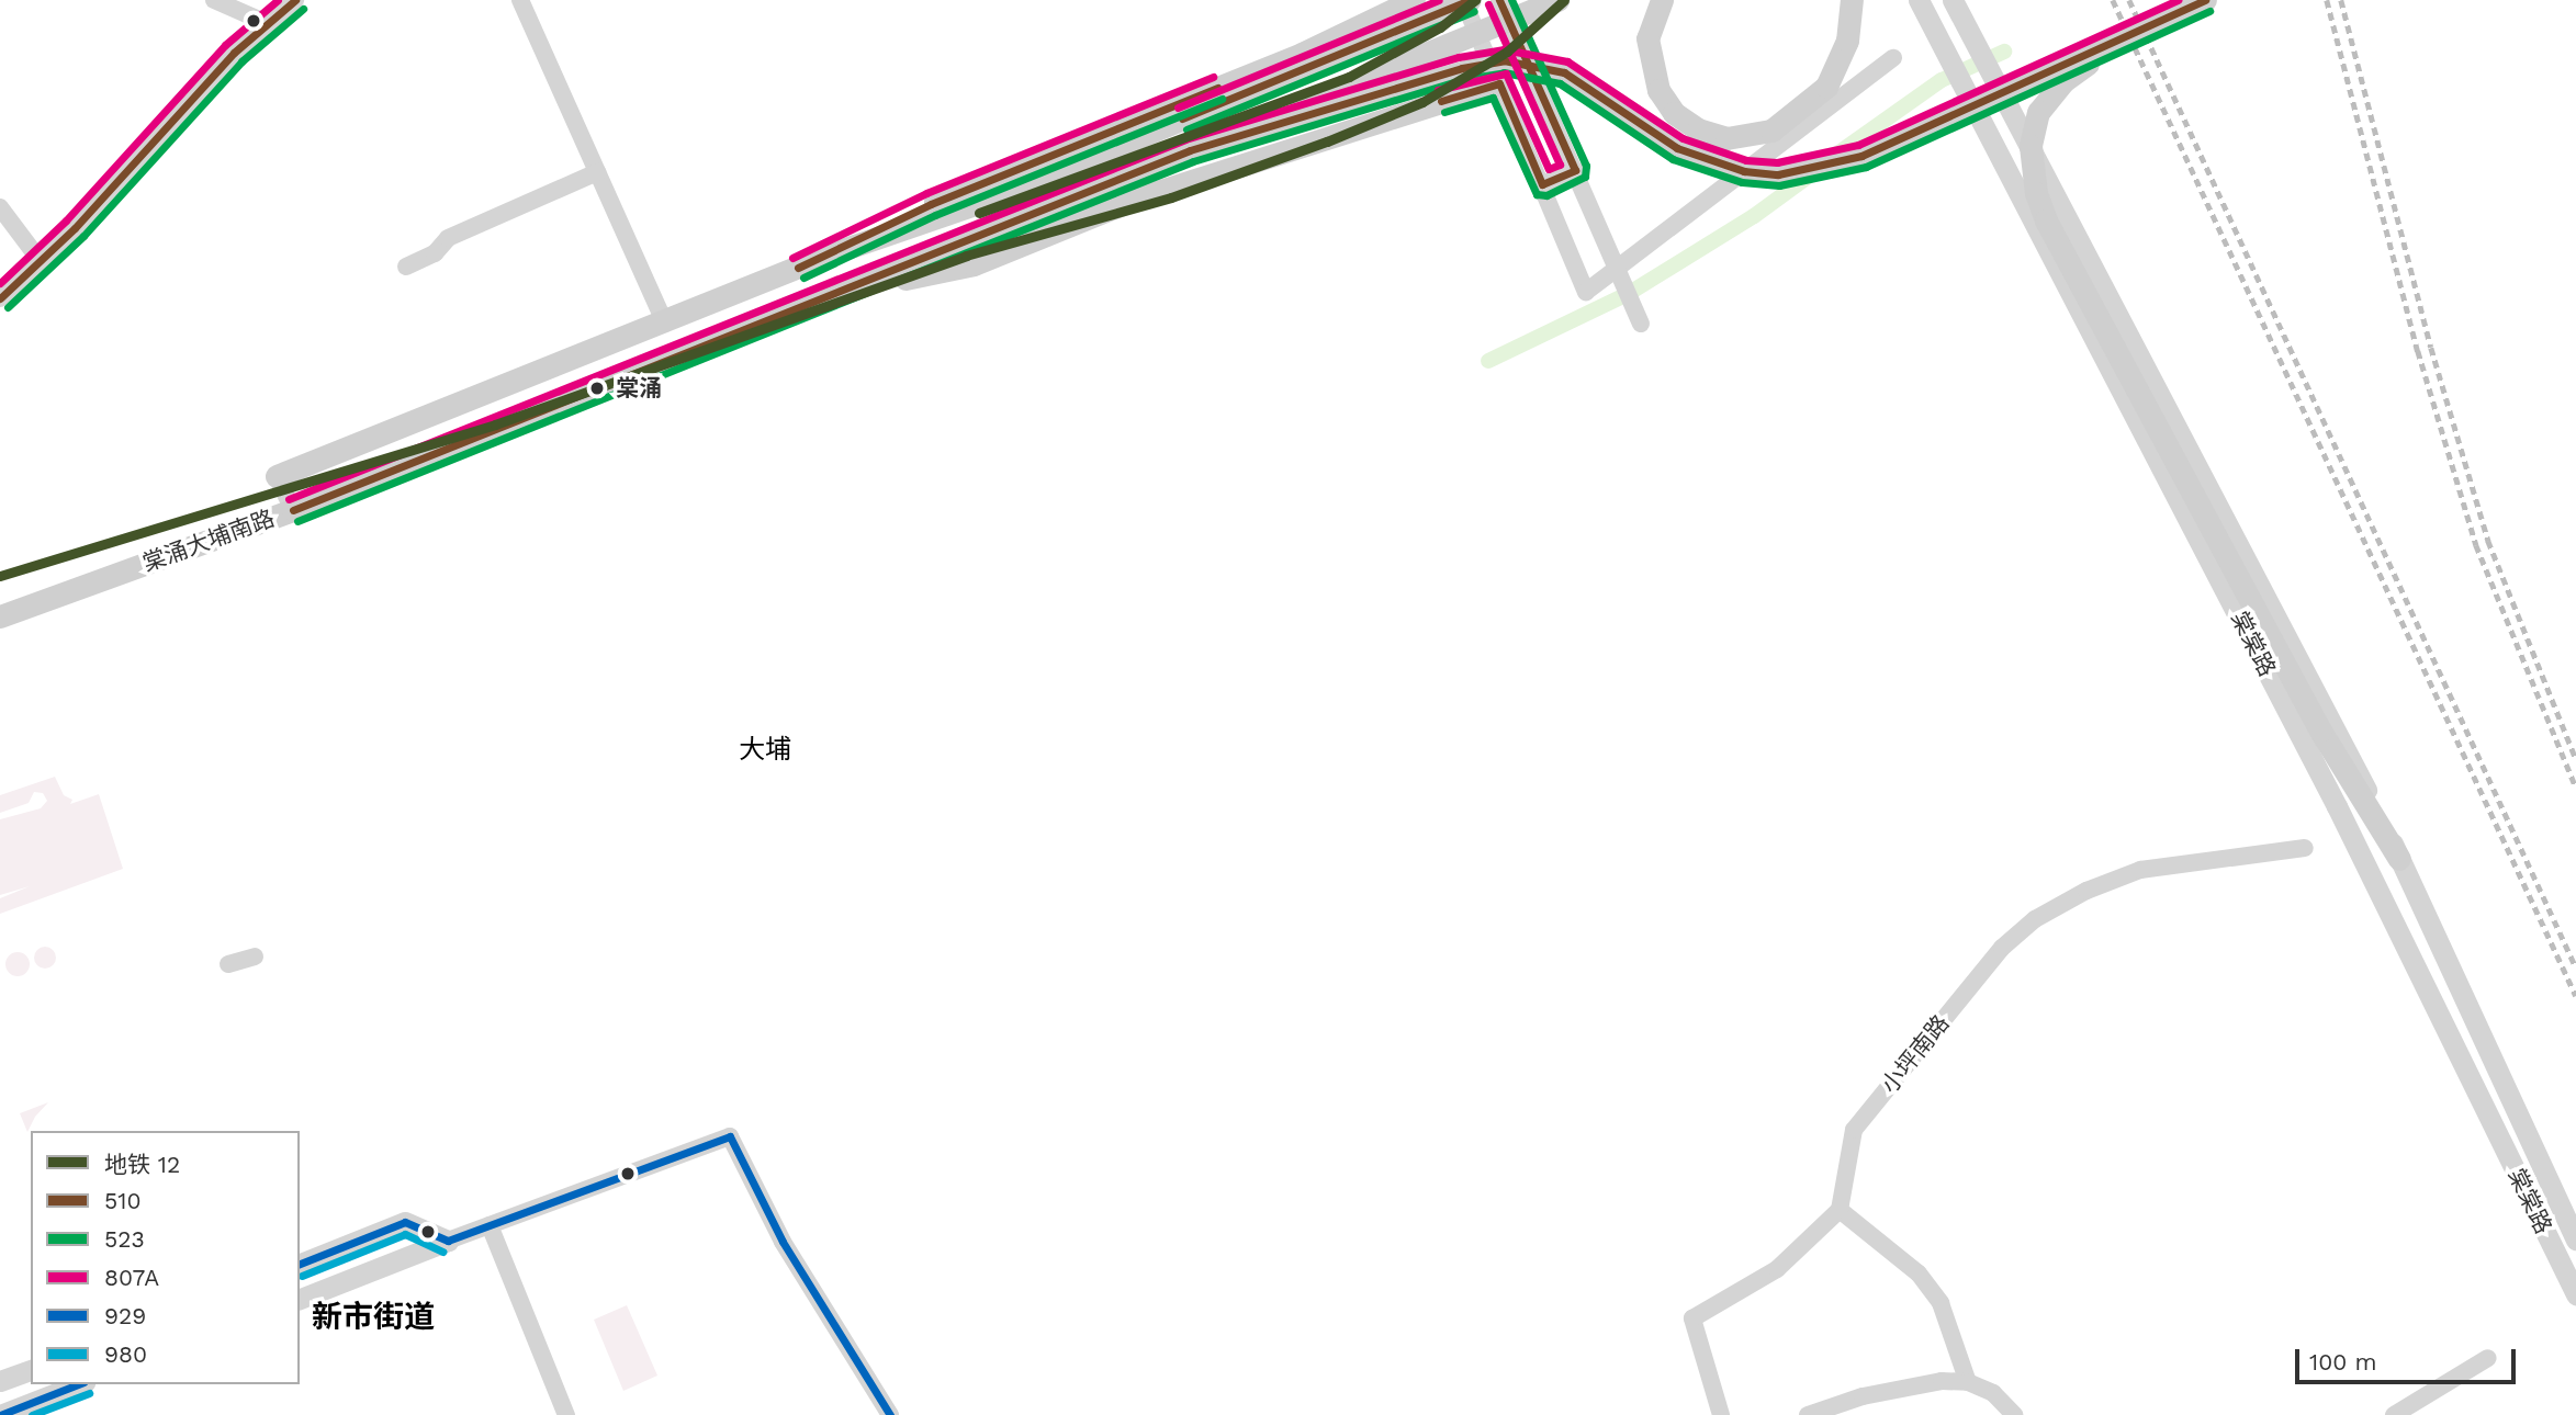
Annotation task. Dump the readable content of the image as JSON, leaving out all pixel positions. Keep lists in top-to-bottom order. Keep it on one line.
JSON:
{"streets":{"main road":["棠涌大埔南路"],"street":["棠棠路","小坪南路"]},"districts":["大埔","新市街道"],"places":["棠涌"],"lines":["metro line 12","transit line 510","transit line 523","transit line 807A","transit line 929","transit line 980"],"legend":["地铁 12","510","523","807A","929","980"],"scale_bar":"100 m"}
